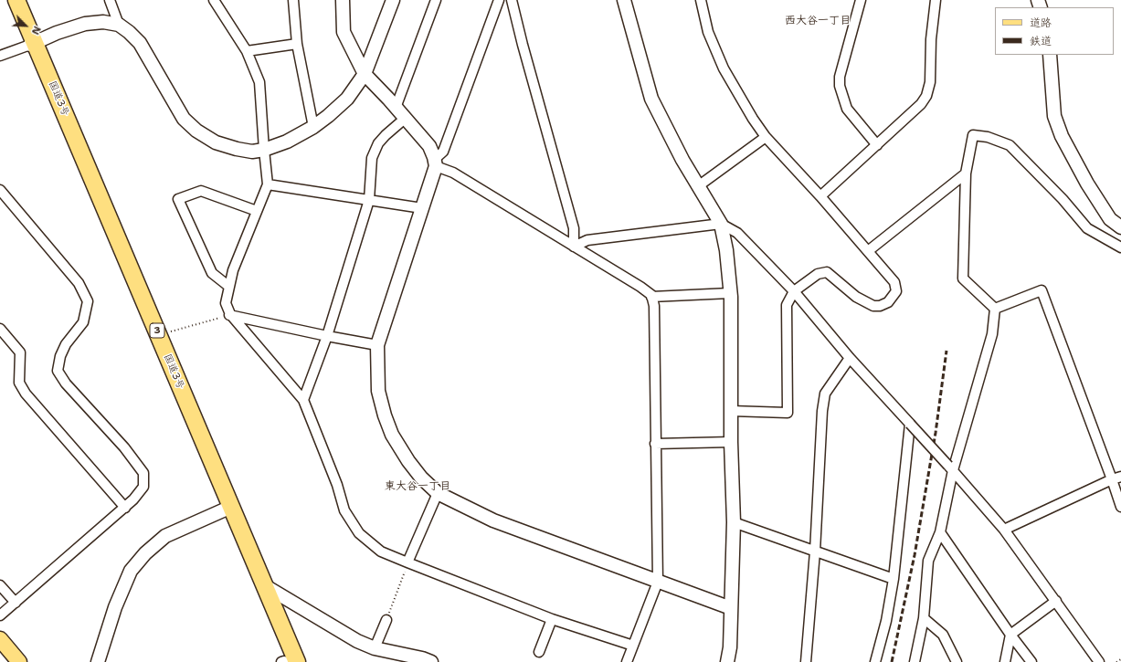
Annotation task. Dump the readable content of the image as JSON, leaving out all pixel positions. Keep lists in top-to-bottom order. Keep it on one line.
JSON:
{"streets":{"highway":["国道3号","3"]},"districts":["西大谷一丁目","東大谷一丁目"],"legend":["道路","鉄道"],"north":"bottom right"}
